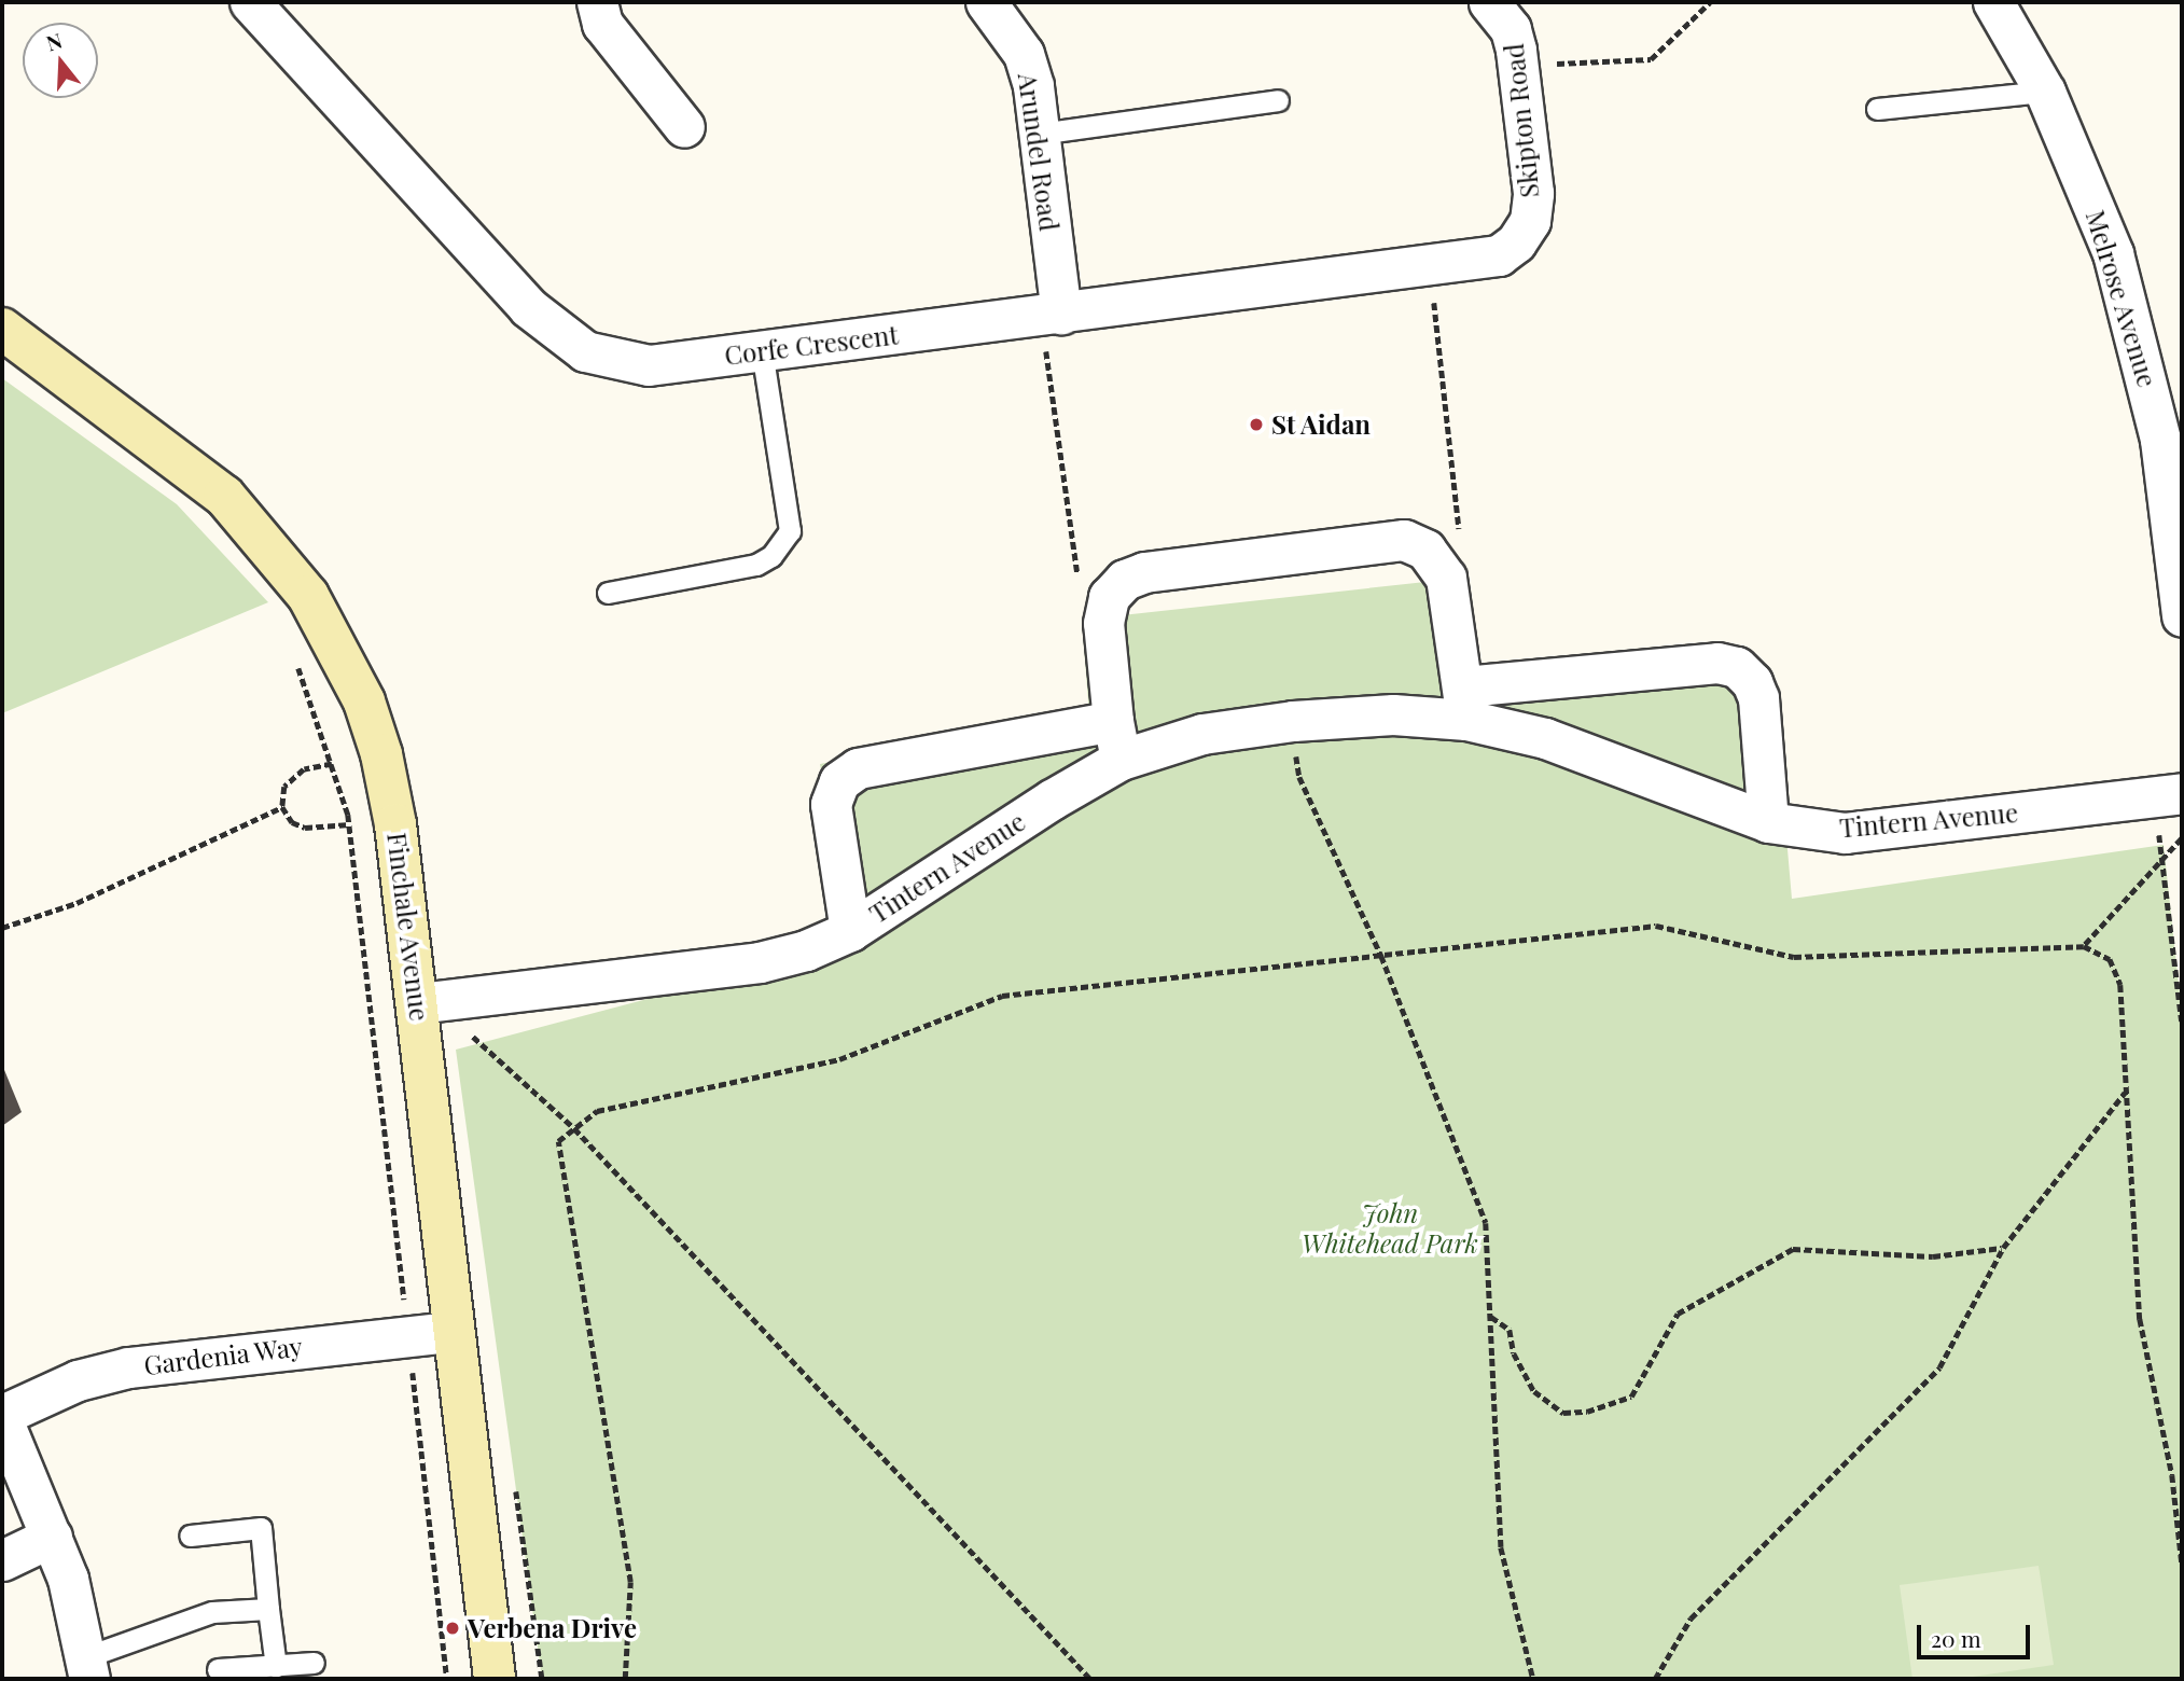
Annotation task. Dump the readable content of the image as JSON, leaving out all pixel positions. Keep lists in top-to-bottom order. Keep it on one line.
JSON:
{"streets":{"street":["Skipton Road","Arundel Road","Melrose Avenue","Corfe Crescent","Tintern Avenue","Finchale Avenue","Gardenia Way"]},"crossings":[["Skipton Road","Corfe Crescent"],["Arundel Road","Corfe Crescent"],["Tintern Avenue","Finchale Avenue"],["Finchale Avenue","Gardenia Way"]],"parks":["John Whitehead Park"],"places":["St Aidan","Verbena Drive"],"scale_bar":"20 m","north":"top"}
